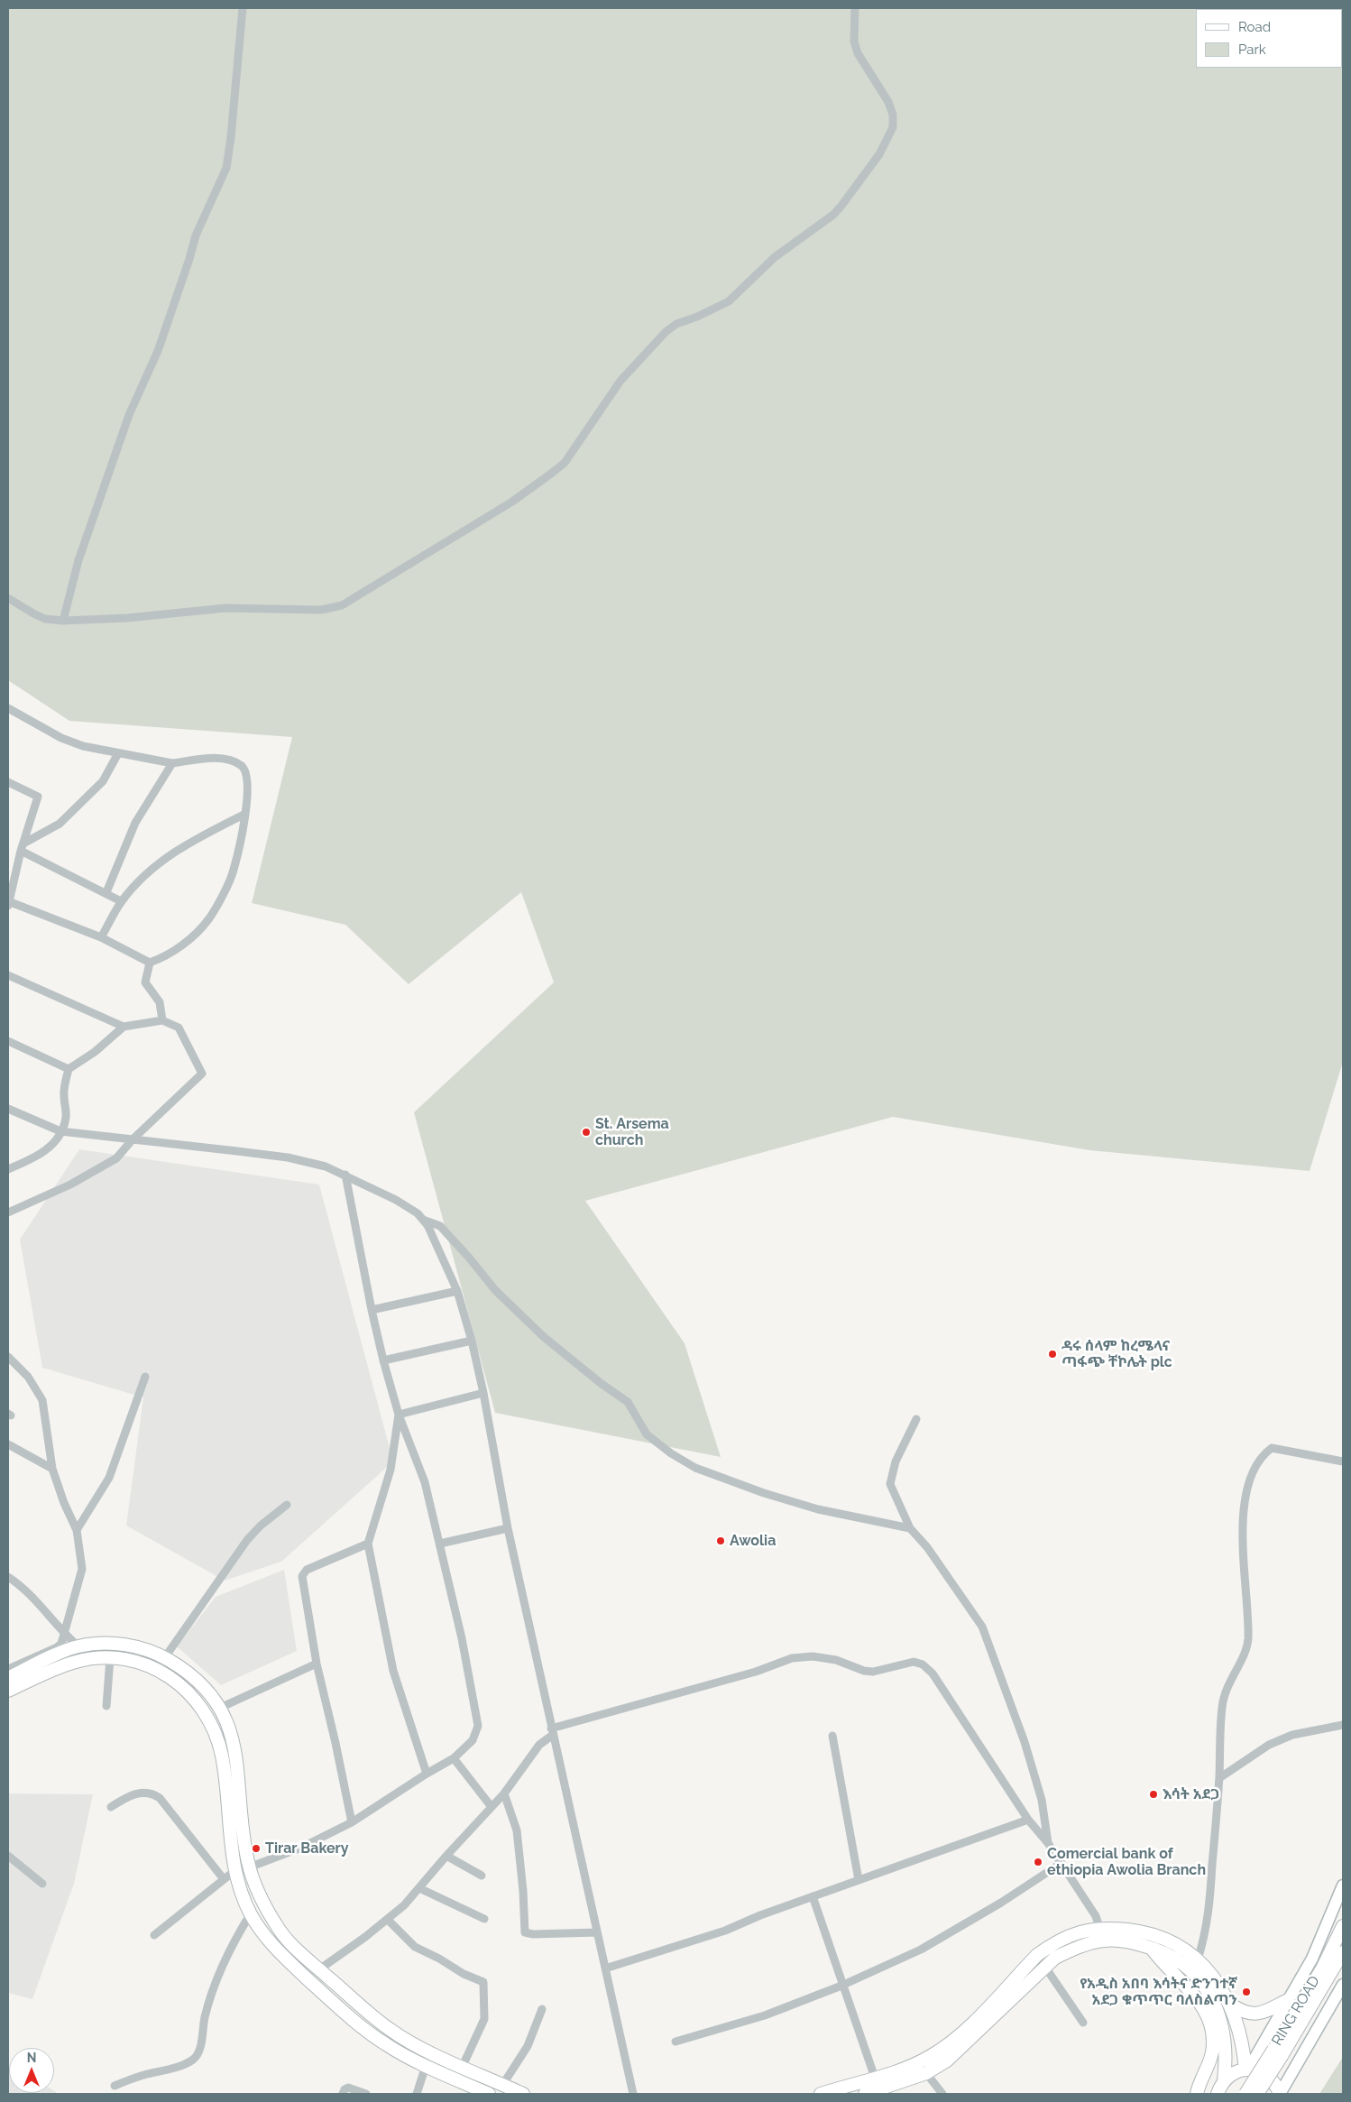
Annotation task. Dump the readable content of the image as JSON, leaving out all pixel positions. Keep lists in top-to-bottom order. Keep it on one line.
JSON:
{"streets":{"main road":["RING ROAD"]},"places":["St. Arsema church","ዳሩ ሰላም ከረሜላና ጣፋጭ ቸኮሌት plc","Awolia","እሳት አደጋ","Tirar Bakery","Comercial bank of ethiopia Awolia Branch","የአዲስ አበባ እሳትና ድንገተኛ አደጋ ቁጥጥር ባለስልጣን"],"legend":["Road","Park"],"north":"top"}
